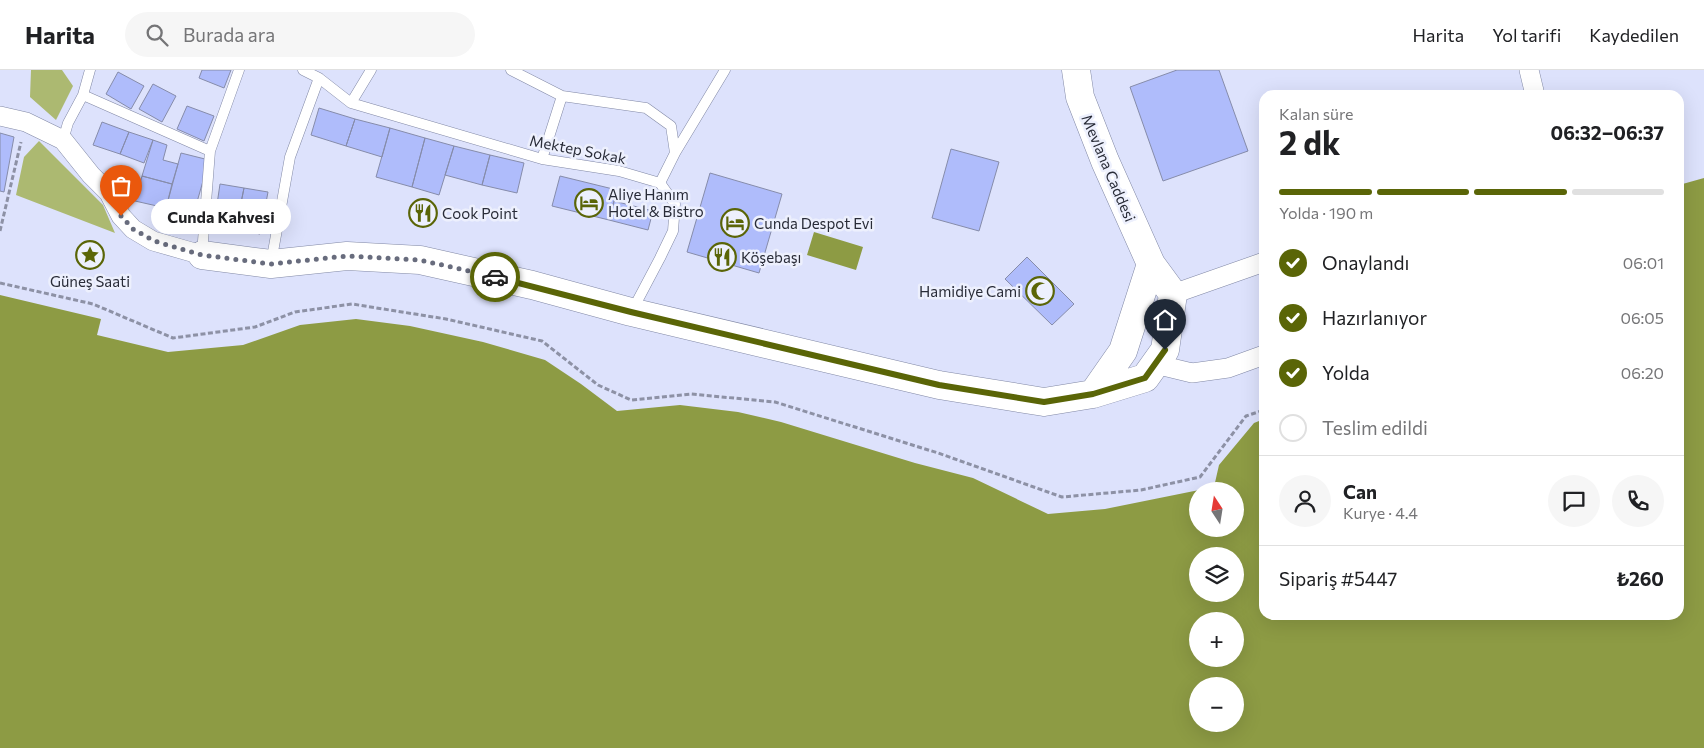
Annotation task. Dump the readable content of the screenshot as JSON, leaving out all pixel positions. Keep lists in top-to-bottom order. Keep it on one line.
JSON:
{"streets":{"main road":["Mevlana Caddesi"],"lane":["Mektep Sokak"]},"places":{"hotel":["Aliye Hanım Hotel & Bistro","Cunda Despot Evi"],"restaurant":["Cook Point","Köşebaşı"],"other":["Cunda Kahvesi"],"place":["Güneş Saati"],"mosque":["Hamidiye Cami"]},"north":"top","page":{"header":"Harita","search":"Burada ara","nav":["Harita","Yol tarifi","Kaydedilen"],"heading":["2 dk","Kalan süre","06:32–06:37"],"panel":["Can","Kurye · 4.4","Sipariş #5447","₺260"],"bar":"Yolda · 190 m","bubble":"Cunda Kahvesi","list":[["Onaylandı","06:01"],["Hazırlanıyor","06:05"],["Yolda","06:20"],"Teslim edildi"],"map_buttons":["+","−"]}}
